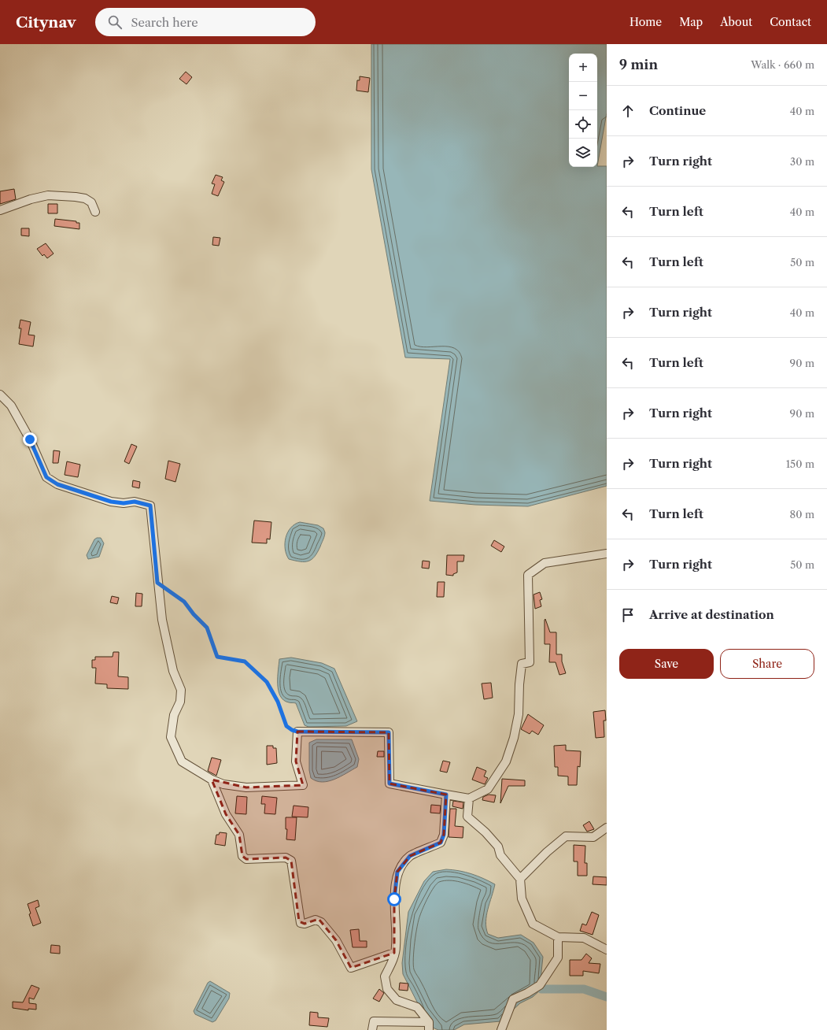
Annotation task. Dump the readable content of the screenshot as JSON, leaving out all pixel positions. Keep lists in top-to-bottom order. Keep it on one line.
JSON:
{"page":{"header":"Citynav","search":"Search here","nav":["Home","Map","About","Contact"],"heading":["9 min","Walk · 660 m"],"map_buttons":["+","−"],"list":[["Continue","40 m"],["Turn right","30 m"],["Turn left","40 m"],["Turn left","50 m"],["Turn right","40 m"],["Turn left","90 m"],["Turn right","90 m"],["Turn right","150 m"],["Turn left","80 m"],["Turn right","50 m"],"Arrive at destination"],"buttons":["Save","Share"]}}
